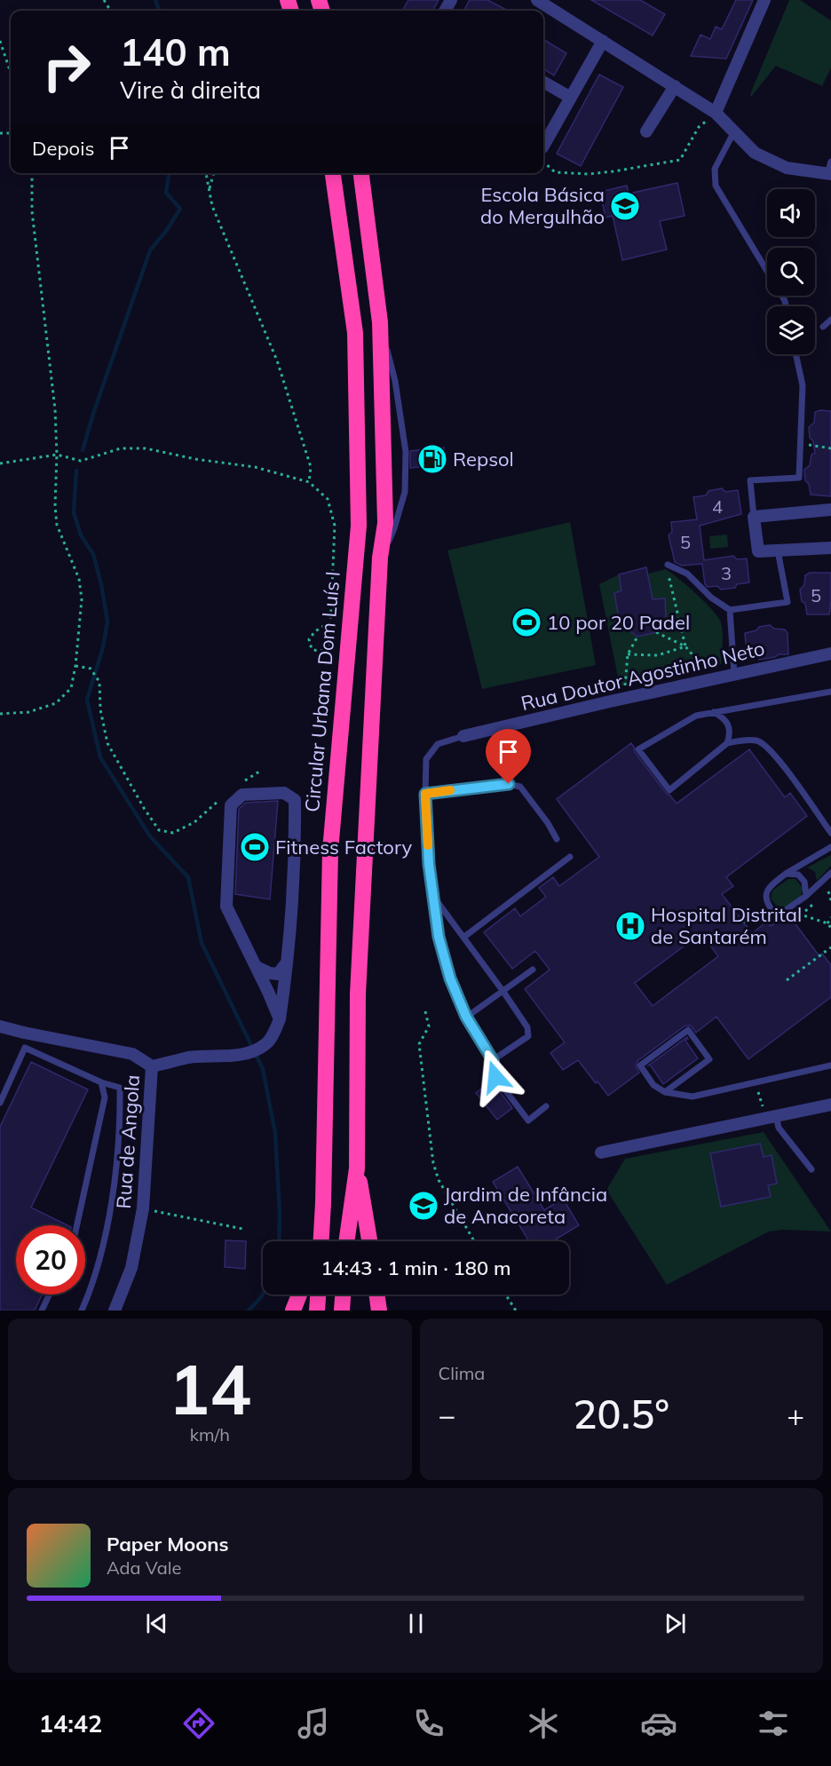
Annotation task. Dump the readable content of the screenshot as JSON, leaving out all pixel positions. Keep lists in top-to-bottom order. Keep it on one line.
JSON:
{"streets":{"highway":["Circular Urbana Dom Luís I"],"street":["Rua Doutor Agostinho Neto","Rua de Angola"]},"places":{"school or university":["Escola Básica do Mergulhão","Jardim de Infância de Anacoreta"],"fuel station":["Repsol"],"sports":["10 por 20 Padel","Fitness Factory"],"hospital":["Hospital Distrital de Santarém"]},"house_numbers":["4","5","3","5"],"page":{"turn":["140 m","Vire à direita"],"then":"Depois","limit":"20","trip":"14:43 · 1 min · 180 m","tile":[["14","km/h"],"Clima"],"heat":["−","20.5°","+"],"song":["Paper Moons","Ada Vale"],"tabs":"14:42"}}
